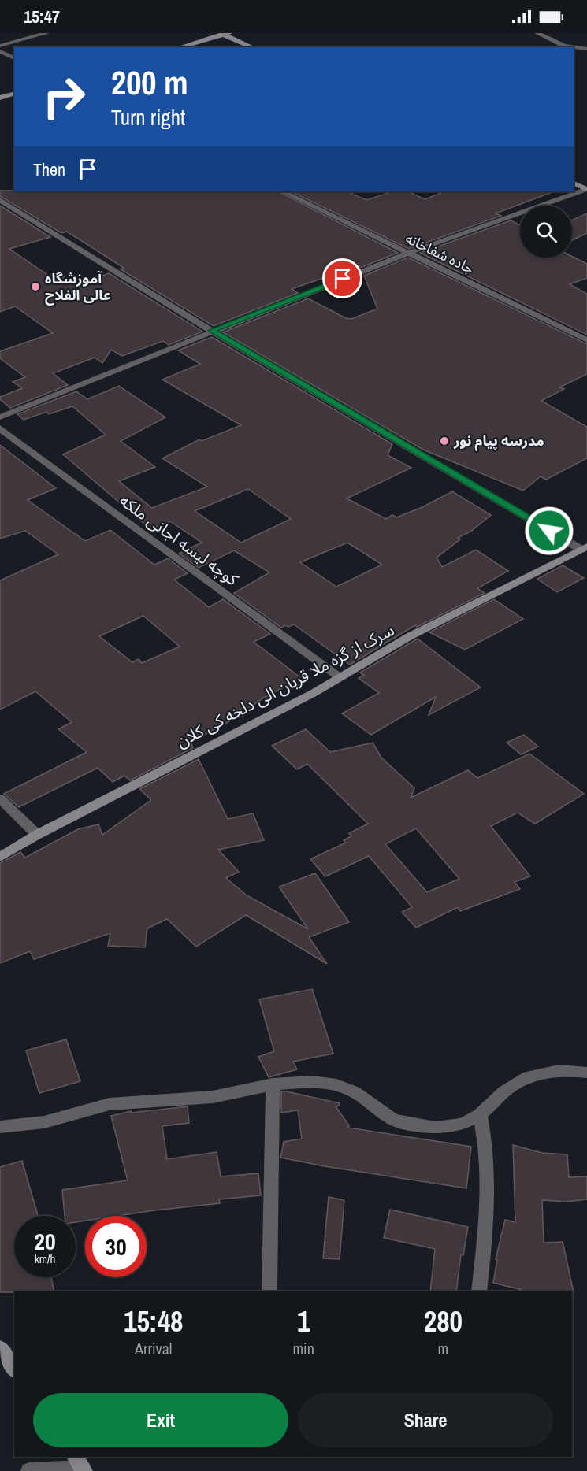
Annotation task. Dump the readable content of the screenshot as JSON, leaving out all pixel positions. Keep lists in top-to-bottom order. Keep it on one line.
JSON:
{"streets":{"street":["جاده شفاخانه","کوچه لیسه اجانی ملکه","سرک از گزه ملا قربان الی دلخه کی کلان"]},"crossings":[["کوچه لیسه اجانی ملکه","سرک از گزه ملا قربان الی دلخه کی کلان"]],"places":["آموزشگاه عالی الفلاح","مدرسه پیام نور"],"page":{"status":"15:47","turn":["200 m","Turn right"],"then":"Then","speed":"20 km/h","limit":"30","eta":["15:48","Arrival","1","min","280","m"],"buttons":["Exit","Share"]}}
